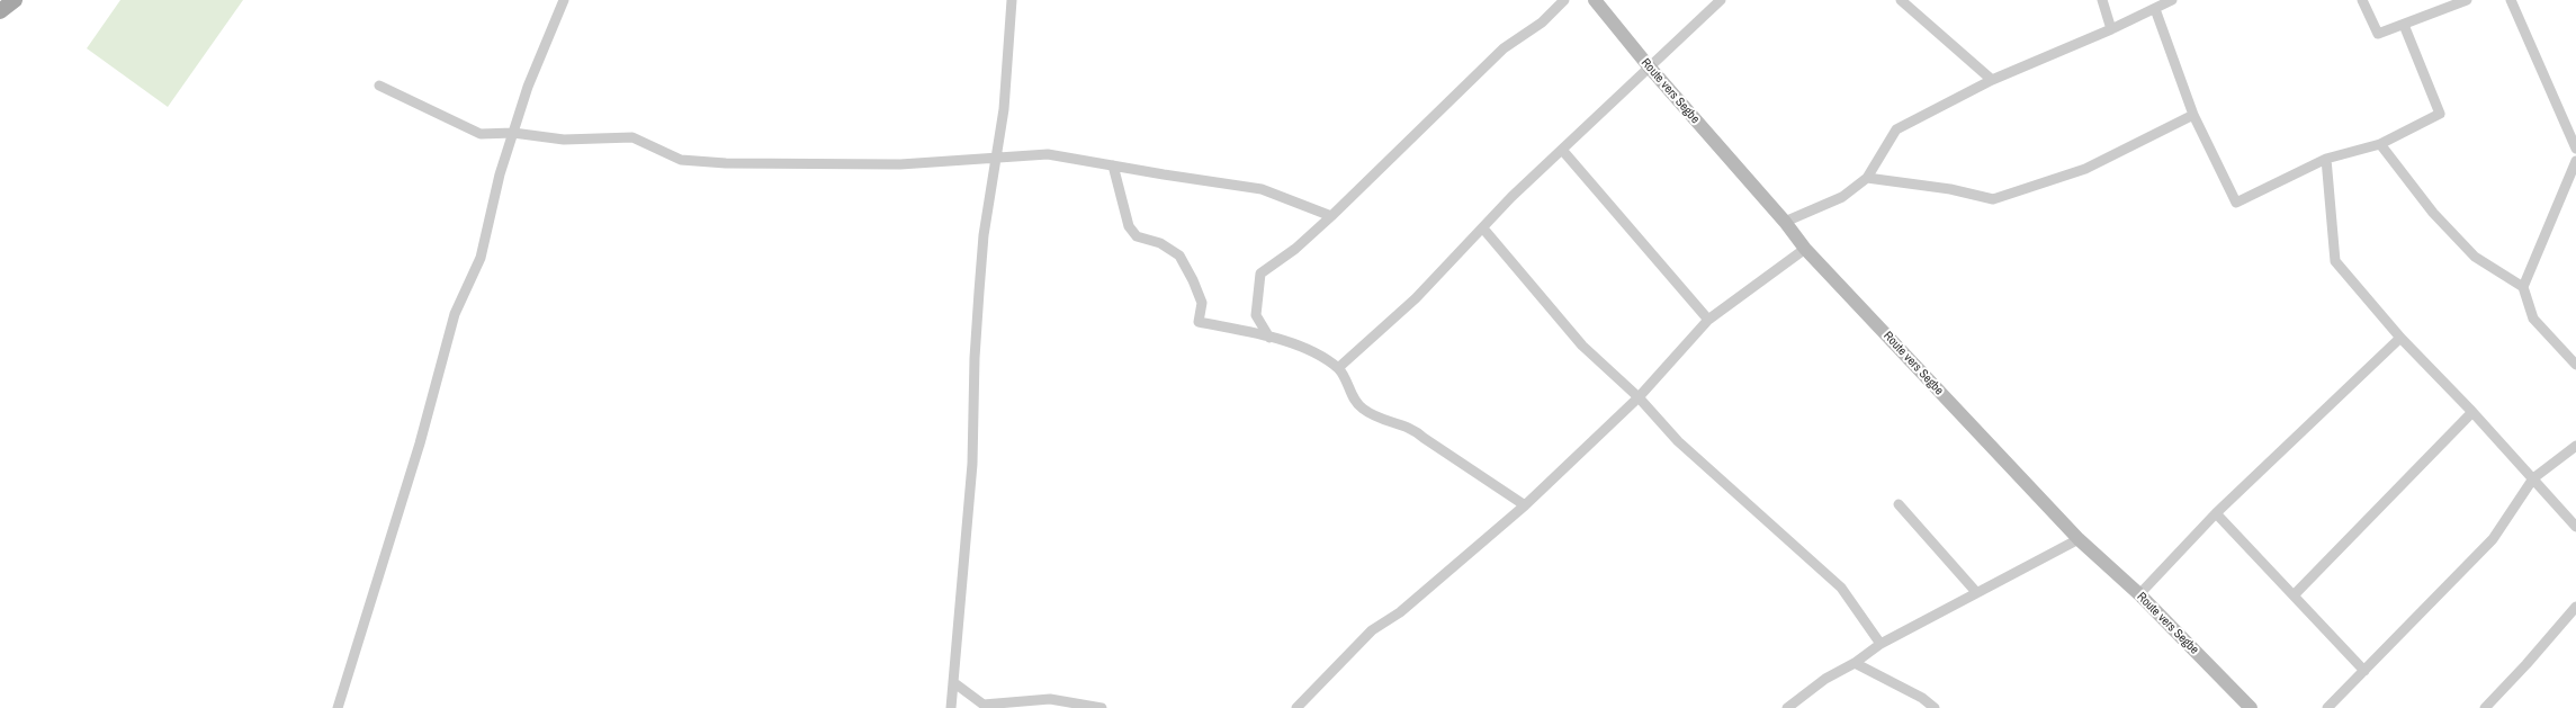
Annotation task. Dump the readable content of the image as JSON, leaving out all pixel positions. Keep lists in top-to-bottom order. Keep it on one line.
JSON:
{"streets":{"main road":["Route vers Segbe"]}}
